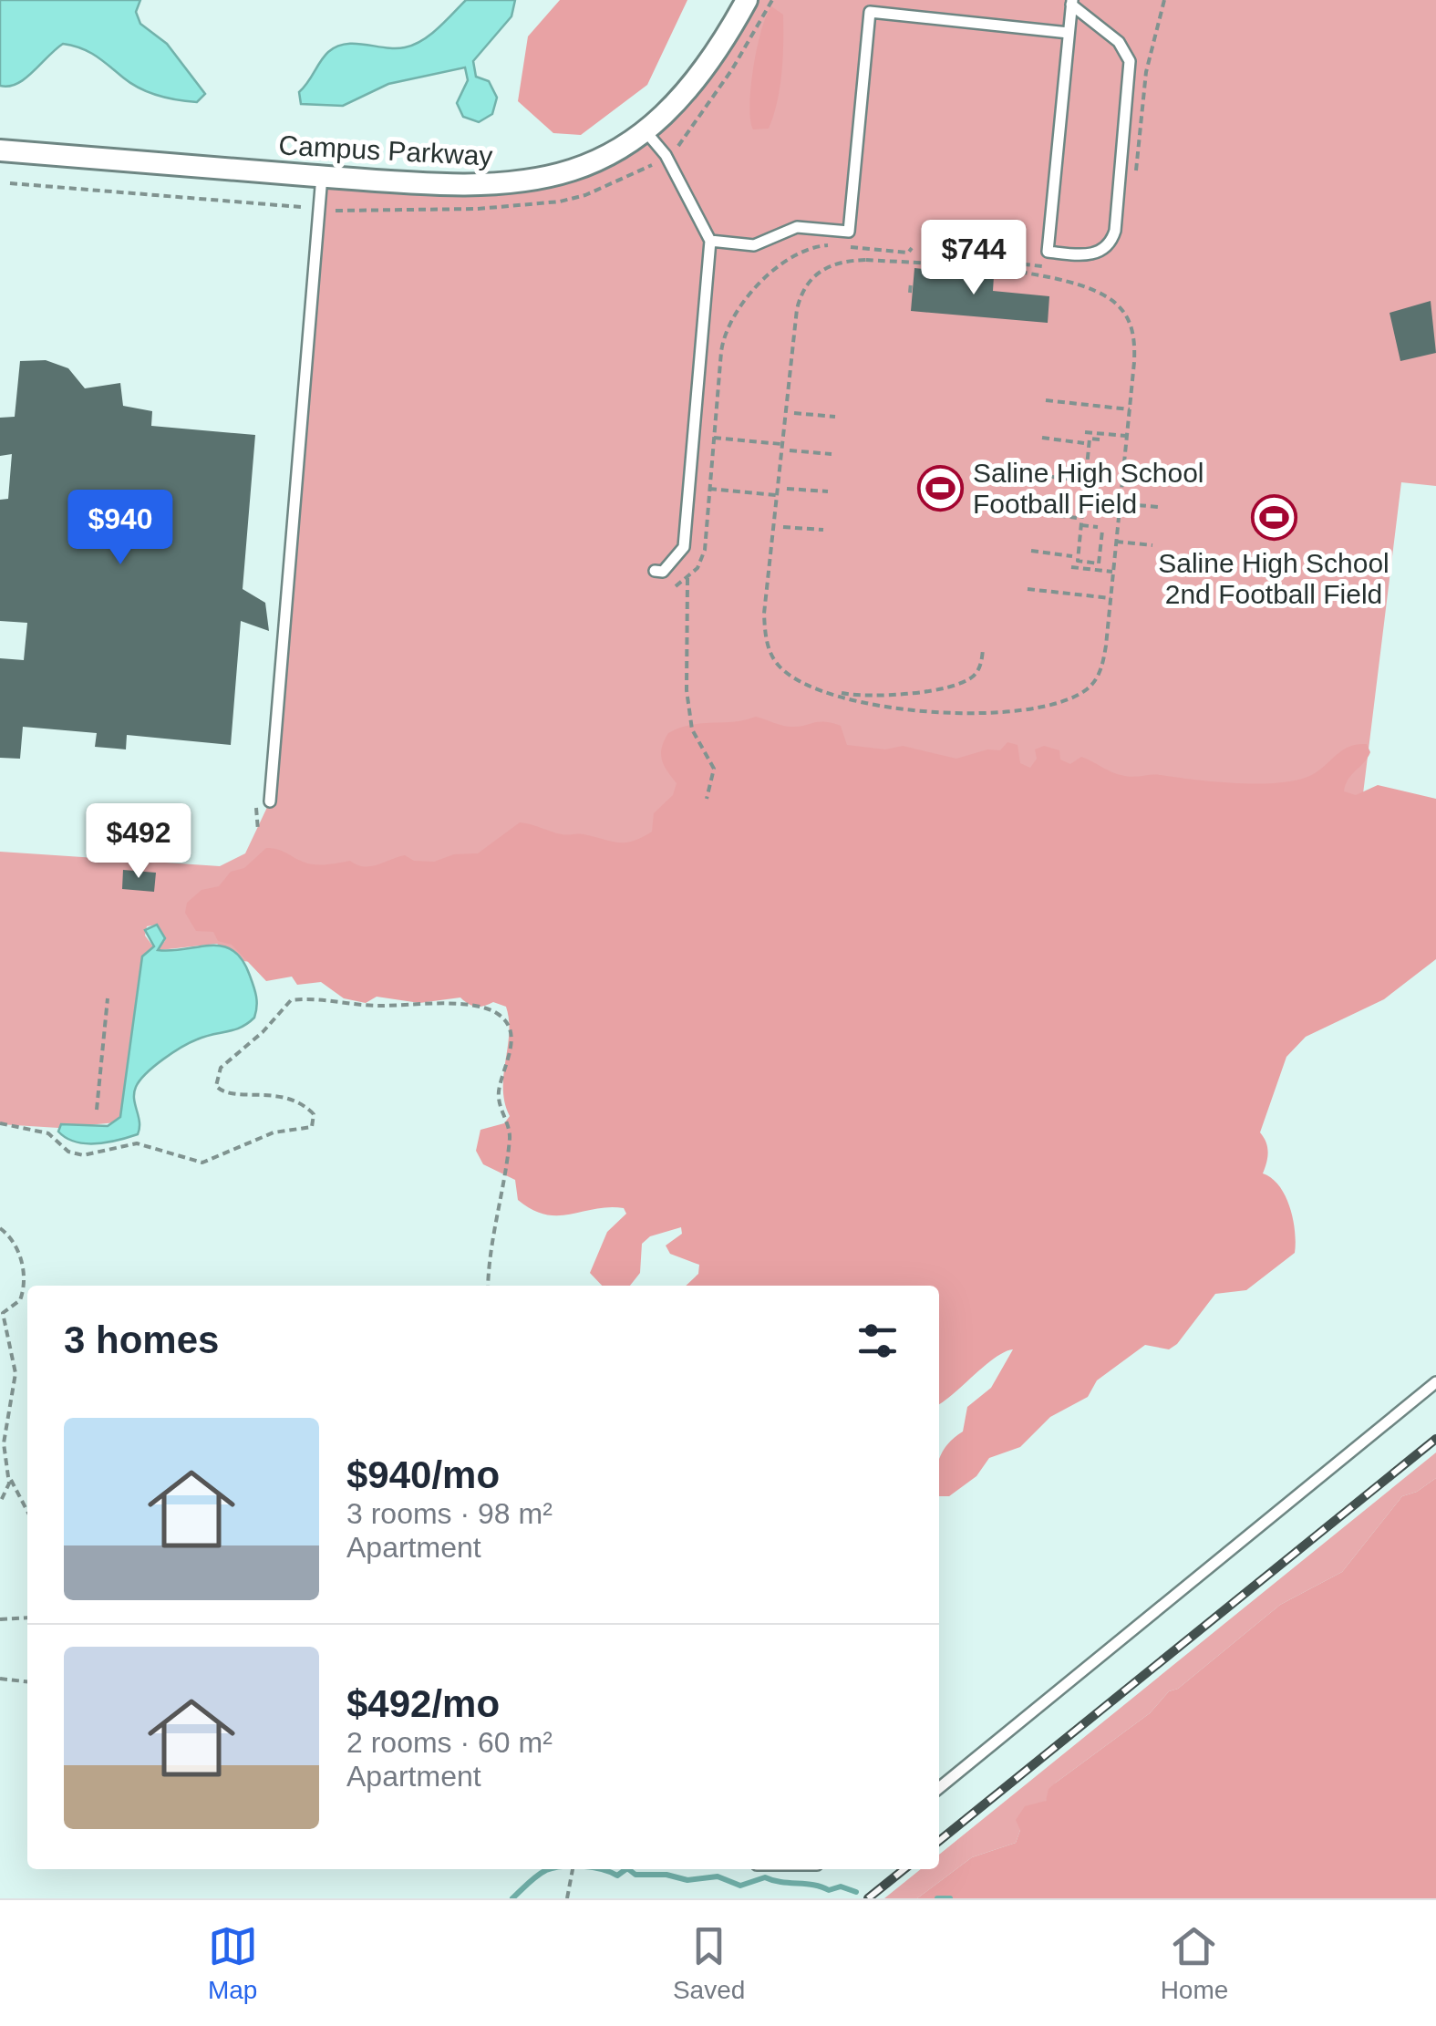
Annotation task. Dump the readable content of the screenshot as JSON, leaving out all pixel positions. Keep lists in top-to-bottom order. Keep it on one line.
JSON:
{"streets":{"street":["Campus Parkway"]},"places":{"sports":["Saline High School Football Field","Saline High School 2nd Football Field"]},"page":{"price":["$744","$940","$492"],"heading":"3 homes","list":[{"name":"$940/mo","note":"3 rooms · 98 m² · Apartment"},{"name":"$492/mo","note":"2 rooms · 60 m² · Apartment"}],"tabs":["Map","Saved","Home"]}}
